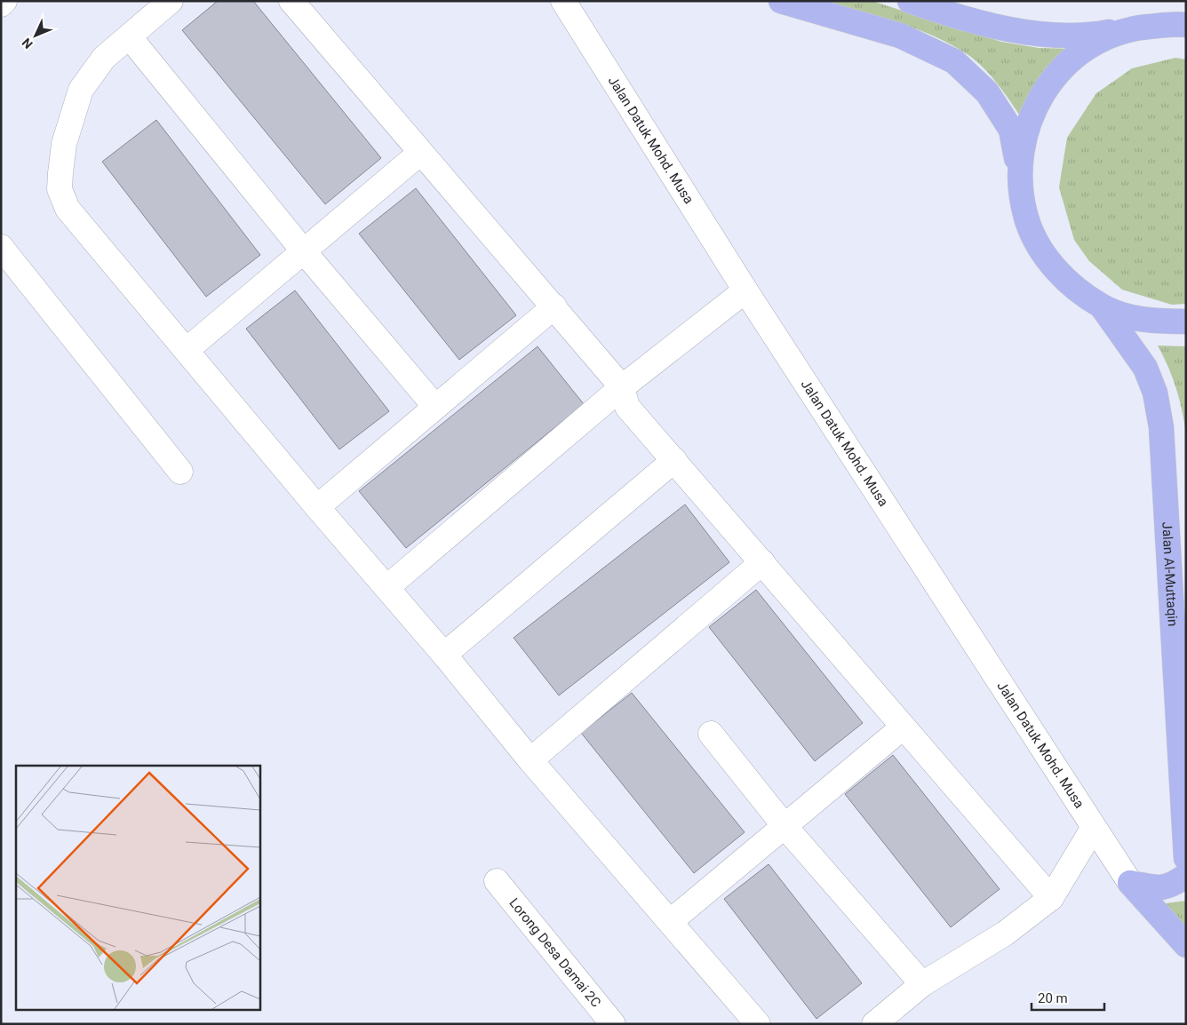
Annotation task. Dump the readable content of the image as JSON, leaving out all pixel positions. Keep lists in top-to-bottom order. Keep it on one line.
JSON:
{"streets":{"main road":["Jalan Al-Muttaqin"],"street":["Jalan Datuk Mohd. Musa","Lorong Desa Damai 2C"]},"scale_bar":"20 m","north":"bottom left"}
